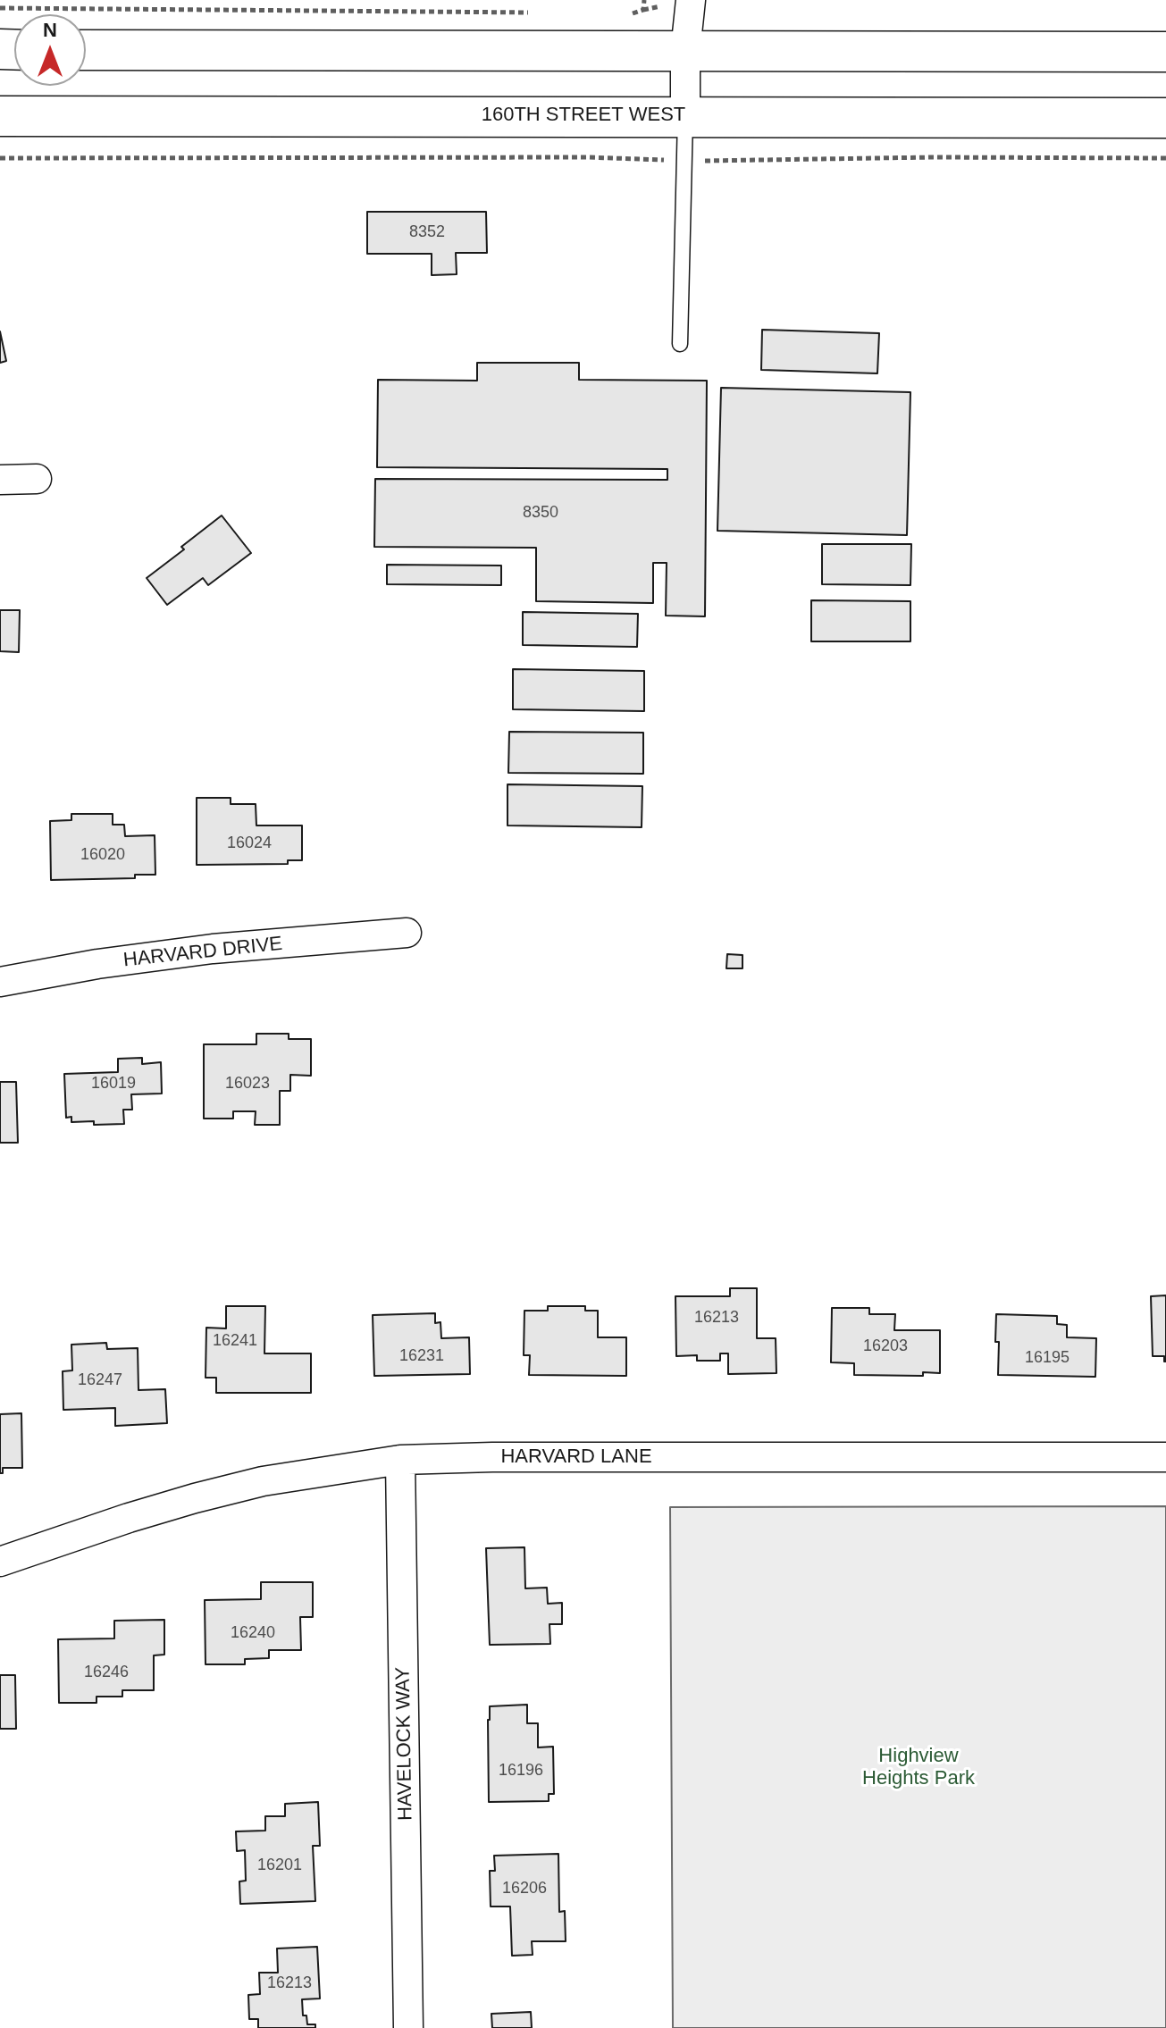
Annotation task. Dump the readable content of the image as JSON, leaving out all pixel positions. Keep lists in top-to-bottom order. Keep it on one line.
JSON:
{"streets":{"main road":["160TH STREET WEST"],"street":["HARVARD DRIVE","HARVARD LANE","HAVELOCK WAY"]},"crossings":[["HARVARD LANE","HAVELOCK WAY"]],"parks":["Highview Heights Park"],"house_numbers":["8352","8350","16024","16020","16019","16023","16213","16241","16203","16231","16195","16247","16240","16246","16196","16201","16206","16213"],"north":"top"}
